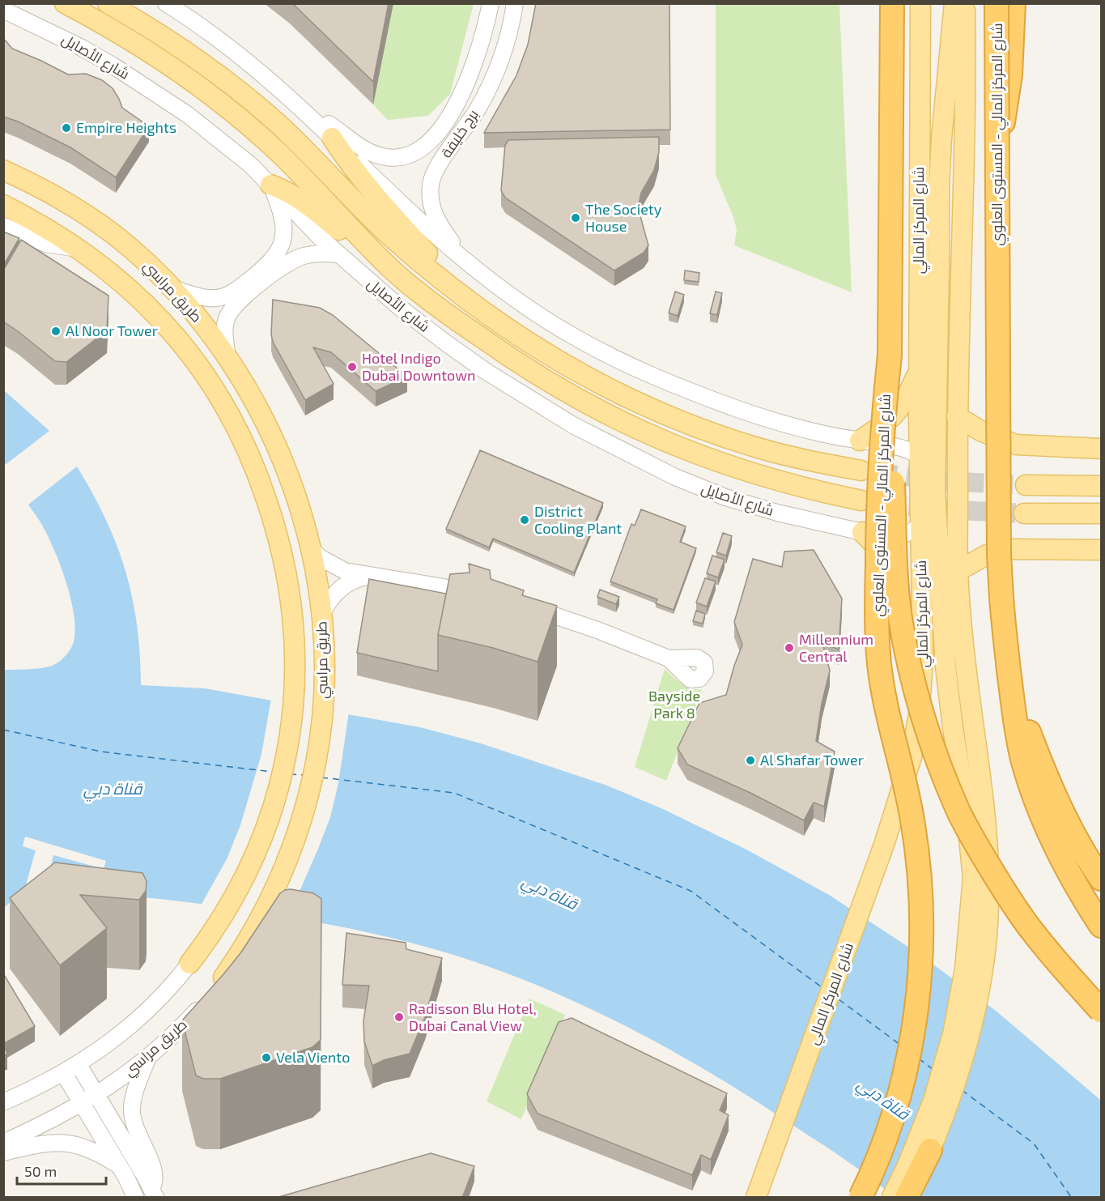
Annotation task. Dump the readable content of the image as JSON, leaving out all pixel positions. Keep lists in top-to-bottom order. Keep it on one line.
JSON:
{"streets":{"highway":["شارع المركز المالي - المستوى العلوي"],"main road":["شارع الأصايل","شارع المركز المالي","طريق مراسي"],"street":["برج خليفة"]},"crossings":[["شارع الأصايل","شارع المركز المالي"]],"water":["قناة دبي"],"parks":["Bayside Park 8"],"places":["Empire Heights","The Society House","Al Noor Tower","Hotel Indigo Dubai Downtown","District Cooling Plant","Millennium Central","Al Shafar Tower","Radisson Blu Hotel, Dubai Canal View","Vela Viento"],"scale_bar":"50 m"}
